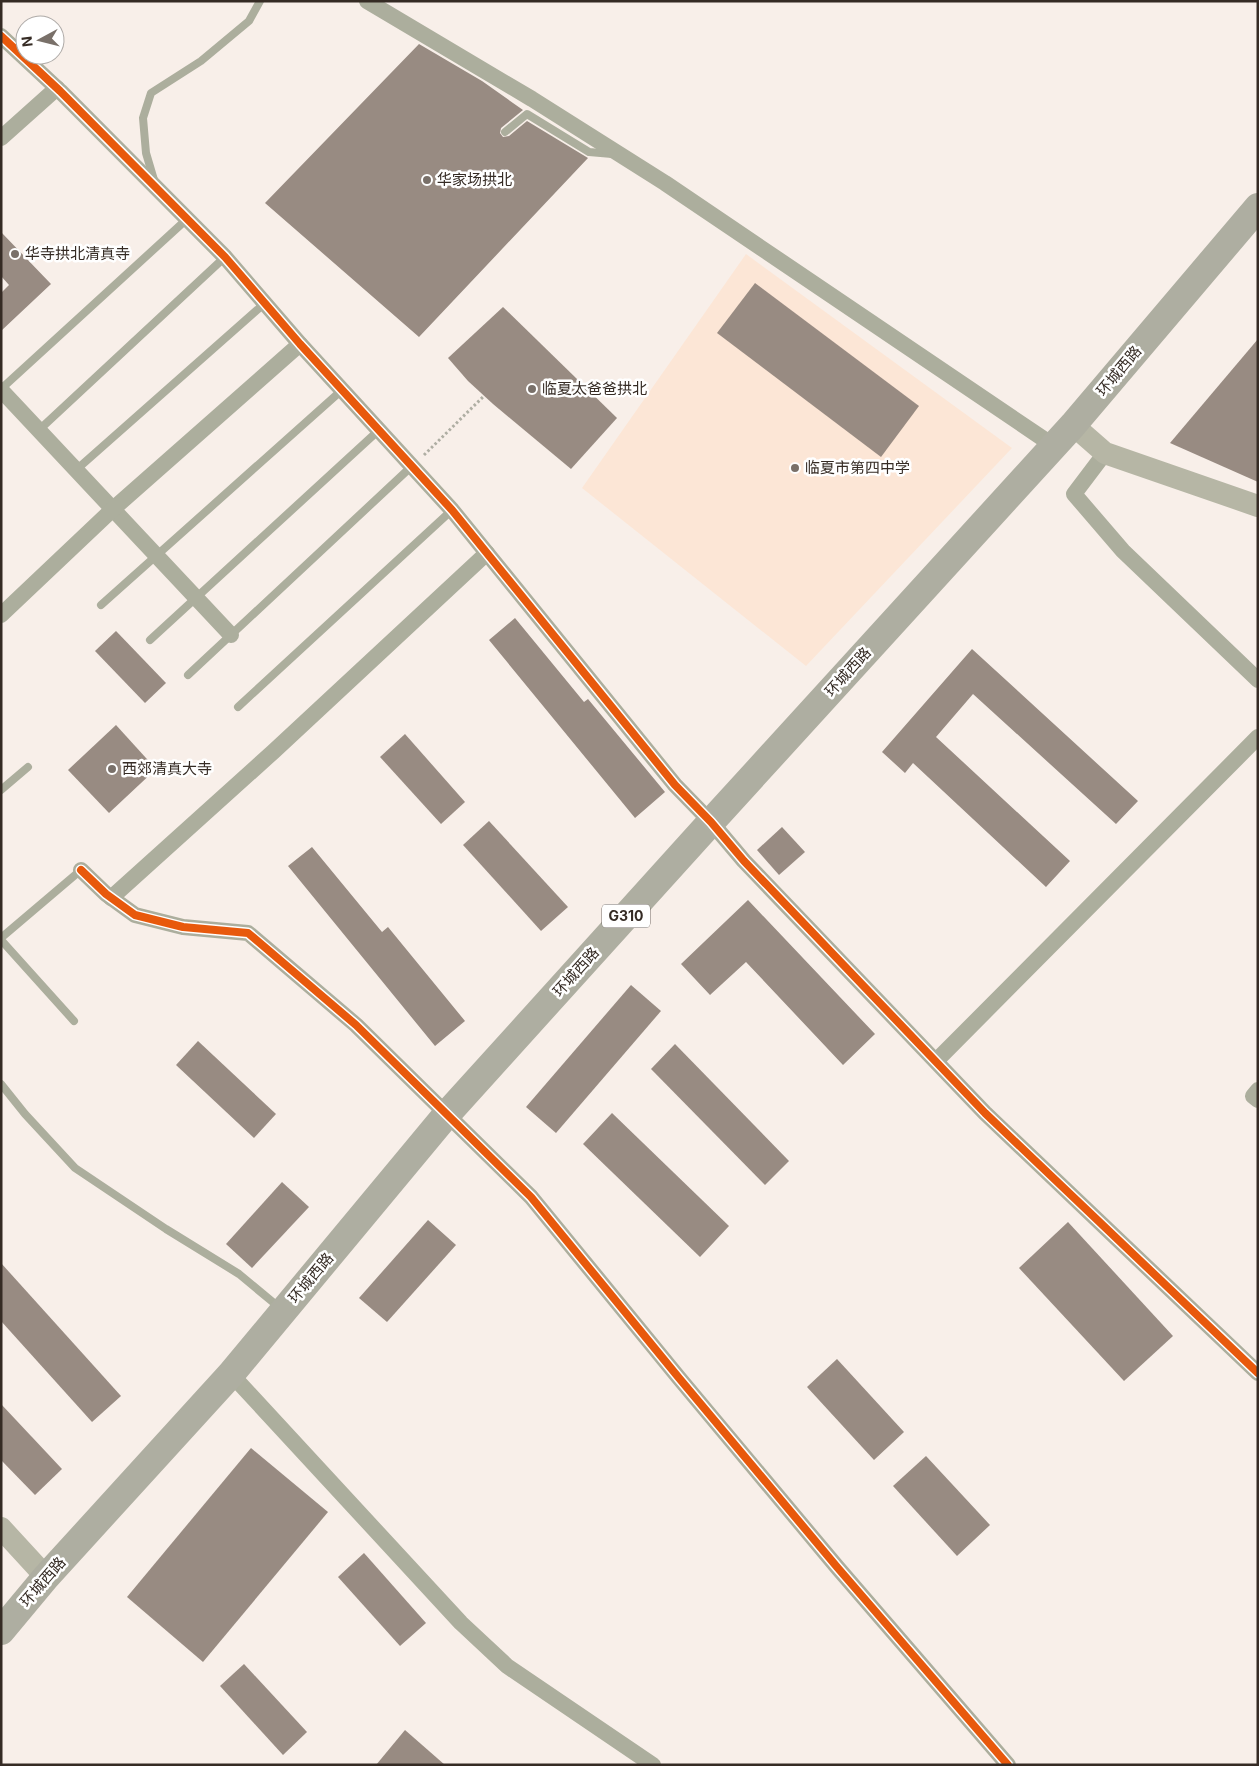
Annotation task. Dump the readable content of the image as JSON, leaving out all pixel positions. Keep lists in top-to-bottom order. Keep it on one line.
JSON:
{"streets":{"highway":["环城西路","G310"]},"places":["华家场拱北","华寺拱北清真寺","临夏太爸爸拱北","临夏市第四中学","西郊清真大寺"],"north":"left"}
